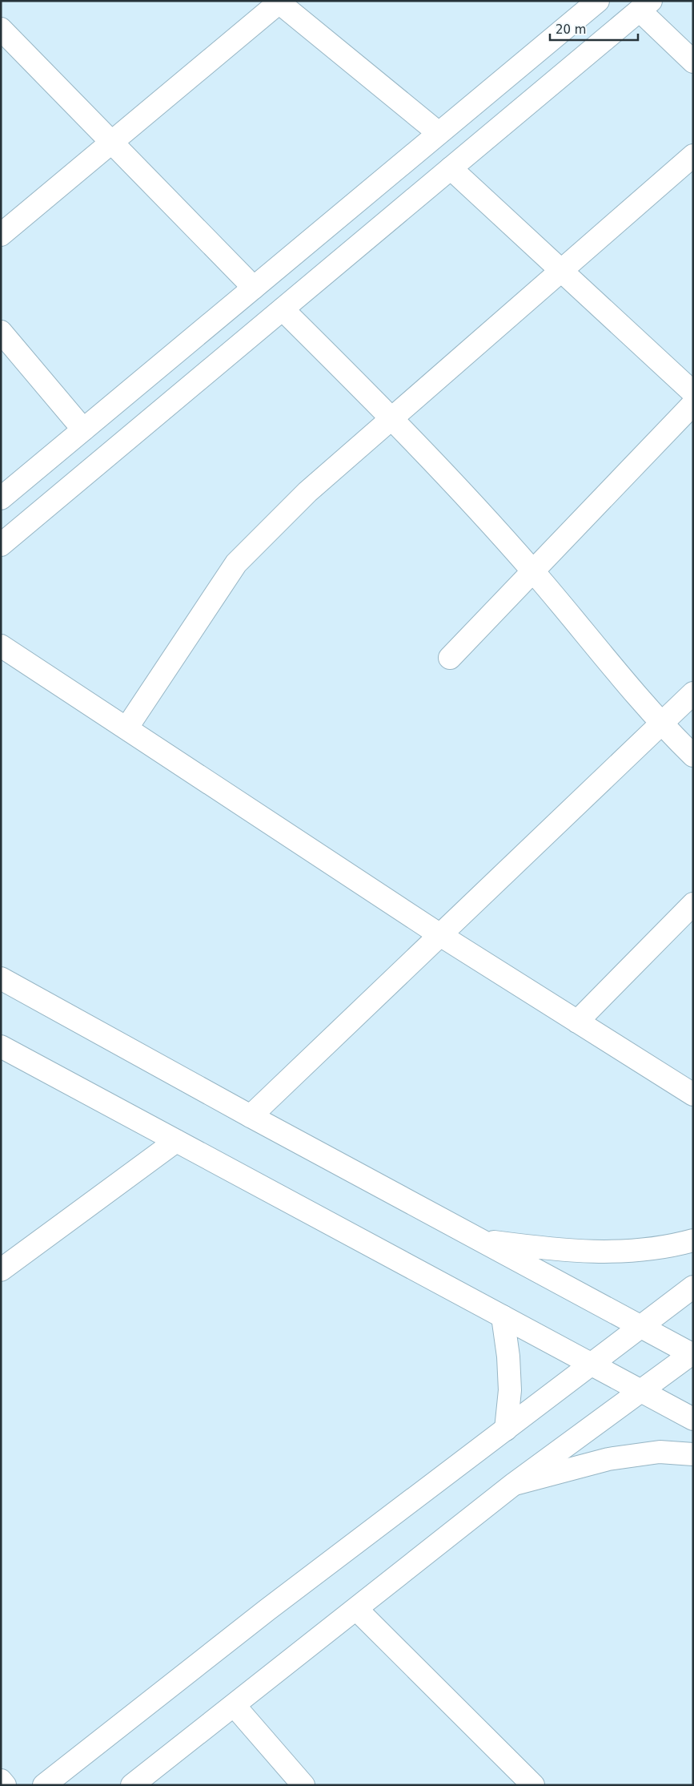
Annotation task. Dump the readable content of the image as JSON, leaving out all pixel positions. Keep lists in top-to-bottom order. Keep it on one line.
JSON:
{"scale_bar":"20 m"}
